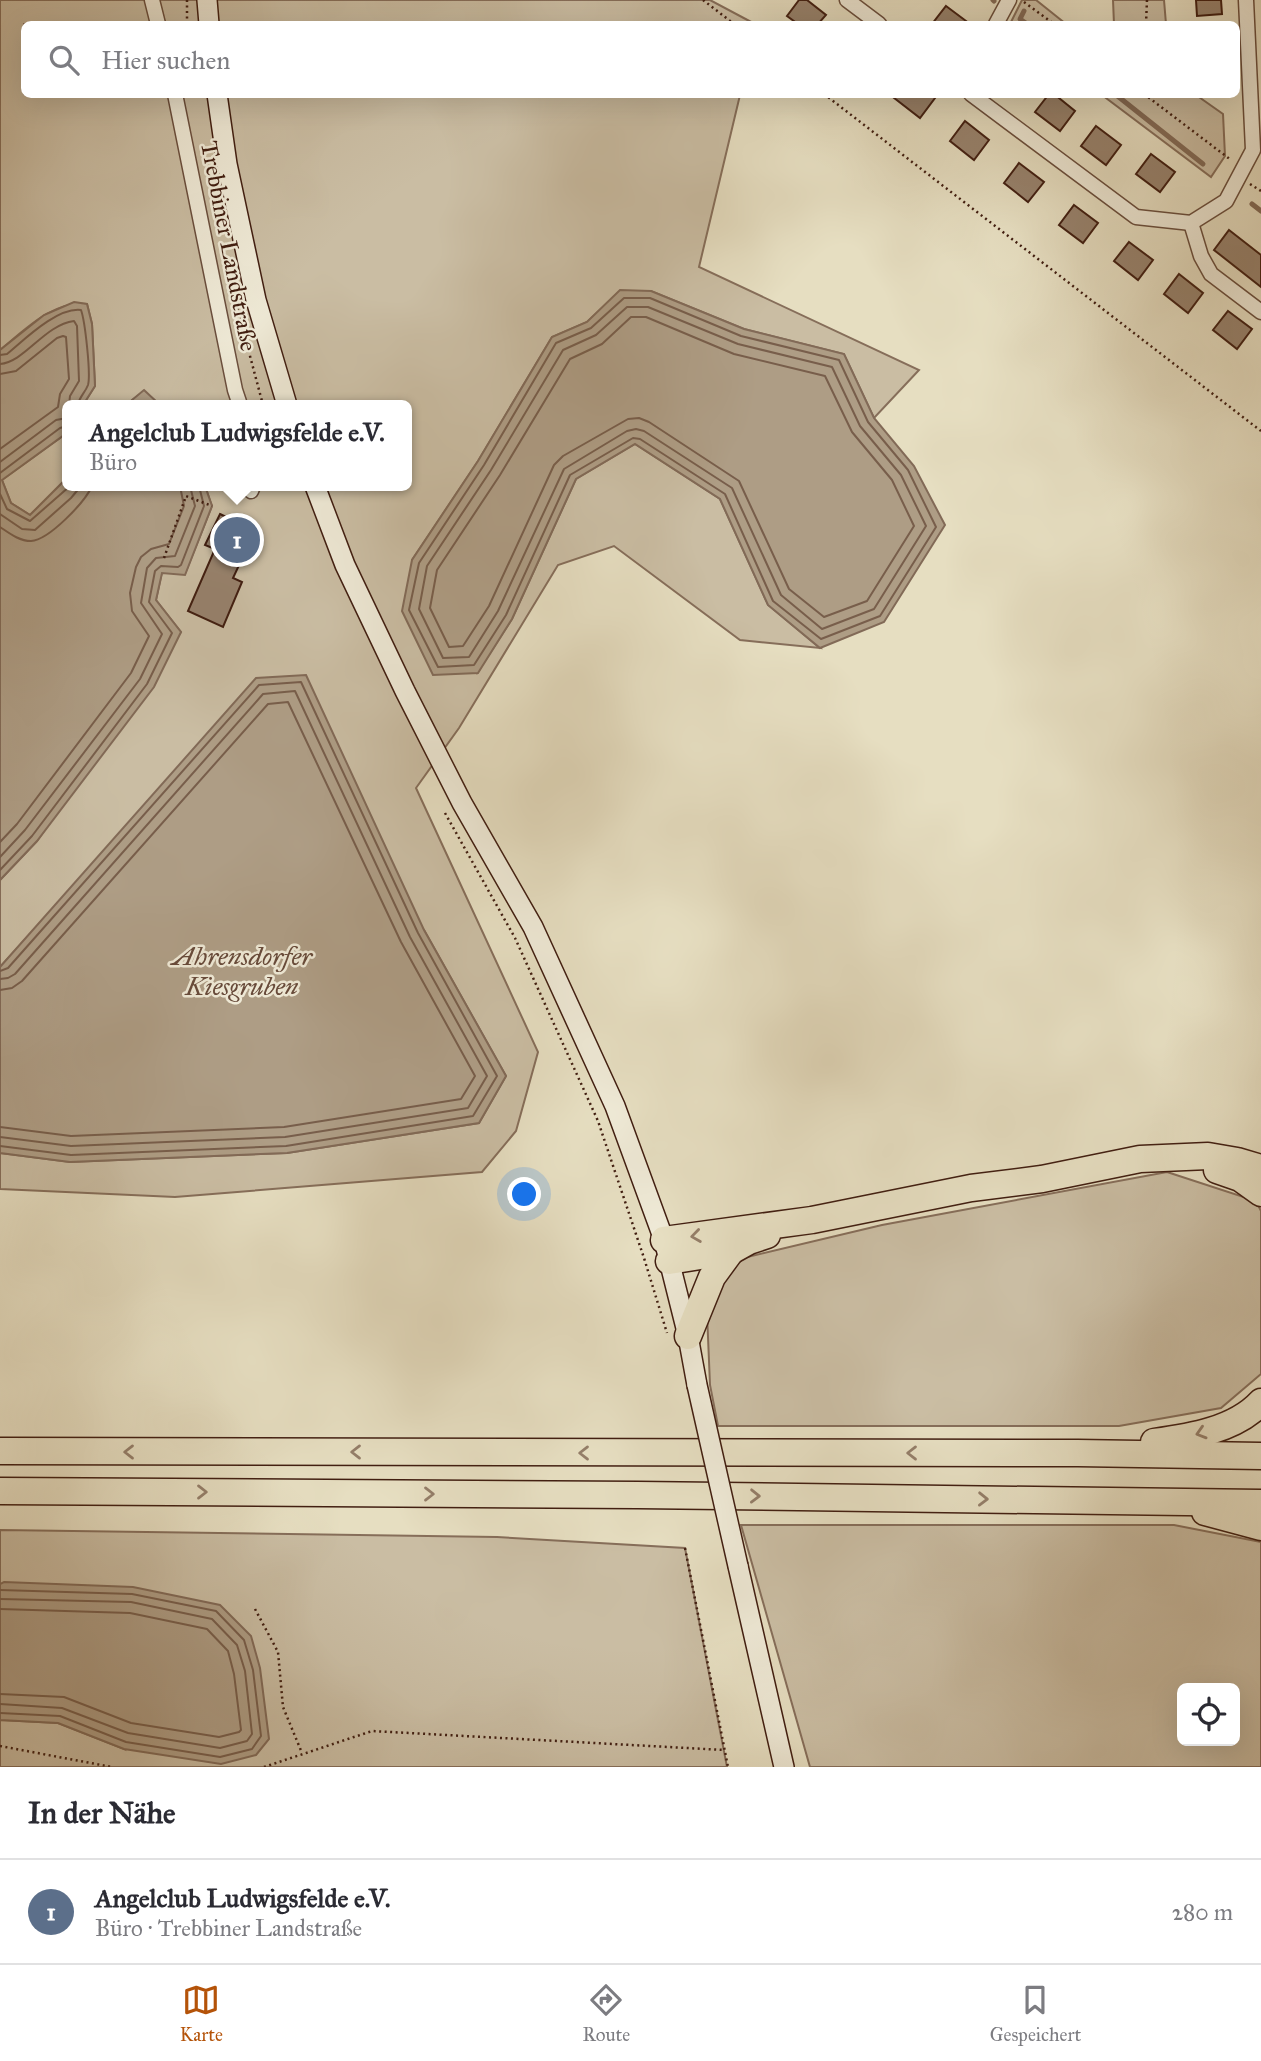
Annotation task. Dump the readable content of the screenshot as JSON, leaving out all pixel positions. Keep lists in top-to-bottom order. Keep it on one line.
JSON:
{"streets":{"street":["Trebbiner Landstraße"]},"water":["Ahrensdorfer Kiesgruben"],"page":{"search":"Hier suchen","popup":["Angelclub Ludwigsfelde e.V.","Büro"],"pins":"1","heading":"In der Nähe","list":[{"mark":"1","name":"Angelclub Ludwigsfelde e.V.","note":"Büro · Trebbiner Landstraße","value":"280 m"}],"nav":["Karte","Route","Gespeichert"]}}
